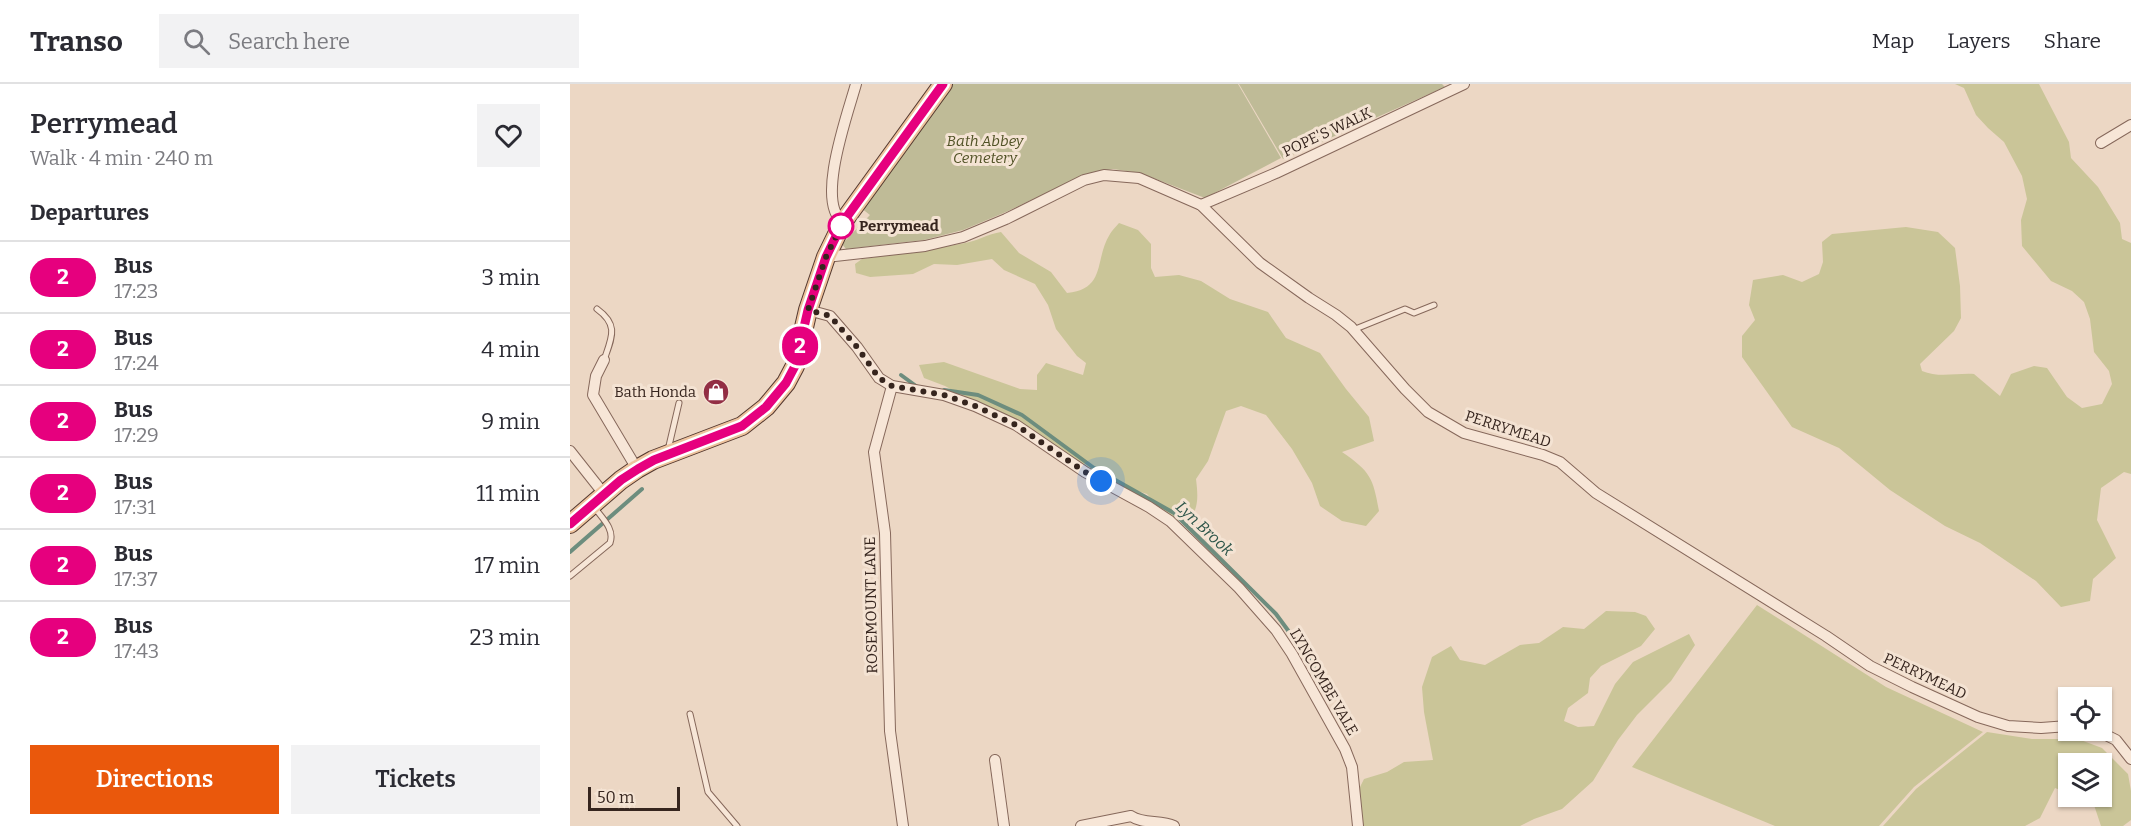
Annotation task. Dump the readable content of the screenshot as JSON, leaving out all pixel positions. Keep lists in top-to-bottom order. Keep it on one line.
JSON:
{"streets":{"street":["POPE'S WALK","PERRYMEAD","ROSEMOUNT LANE","LYNCOMBE VALE"]},"crossings":[["POPE'S WALK","PERRYMEAD"],["ROSEMOUNT LANE","LYNCOMBE VALE"]],"water":["Lyn Brook"],"parks":["Bath Abbey Cemetery"],"places":{"other":["Perrymead"],"shop":["Bath Honda"]},"lines":["bus line 2"],"scale_bar":"50 m","page":{"header":"Transo","search":"Search here","nav":["Map","Layers","Share"],"heading":[["Perrymead","Walk · 4 min · 240 m"],"Departures"],"on_map":"2","list":[{"mark":"2","name":"Bus","note":"17:23","value":"3 min"},{"mark":"2","name":"Bus","note":"17:24","value":"4 min"},{"mark":"2","name":"Bus","note":"17:29","value":"9 min"},{"mark":"2","name":"Bus","note":"17:31","value":"11 min"},{"mark":"2","name":"Bus","note":"17:37","value":"17 min"},{"mark":"2","name":"Bus","note":"17:43","value":"23 min"}],"buttons":["Directions","Tickets"],"scale":"50 m"}}
